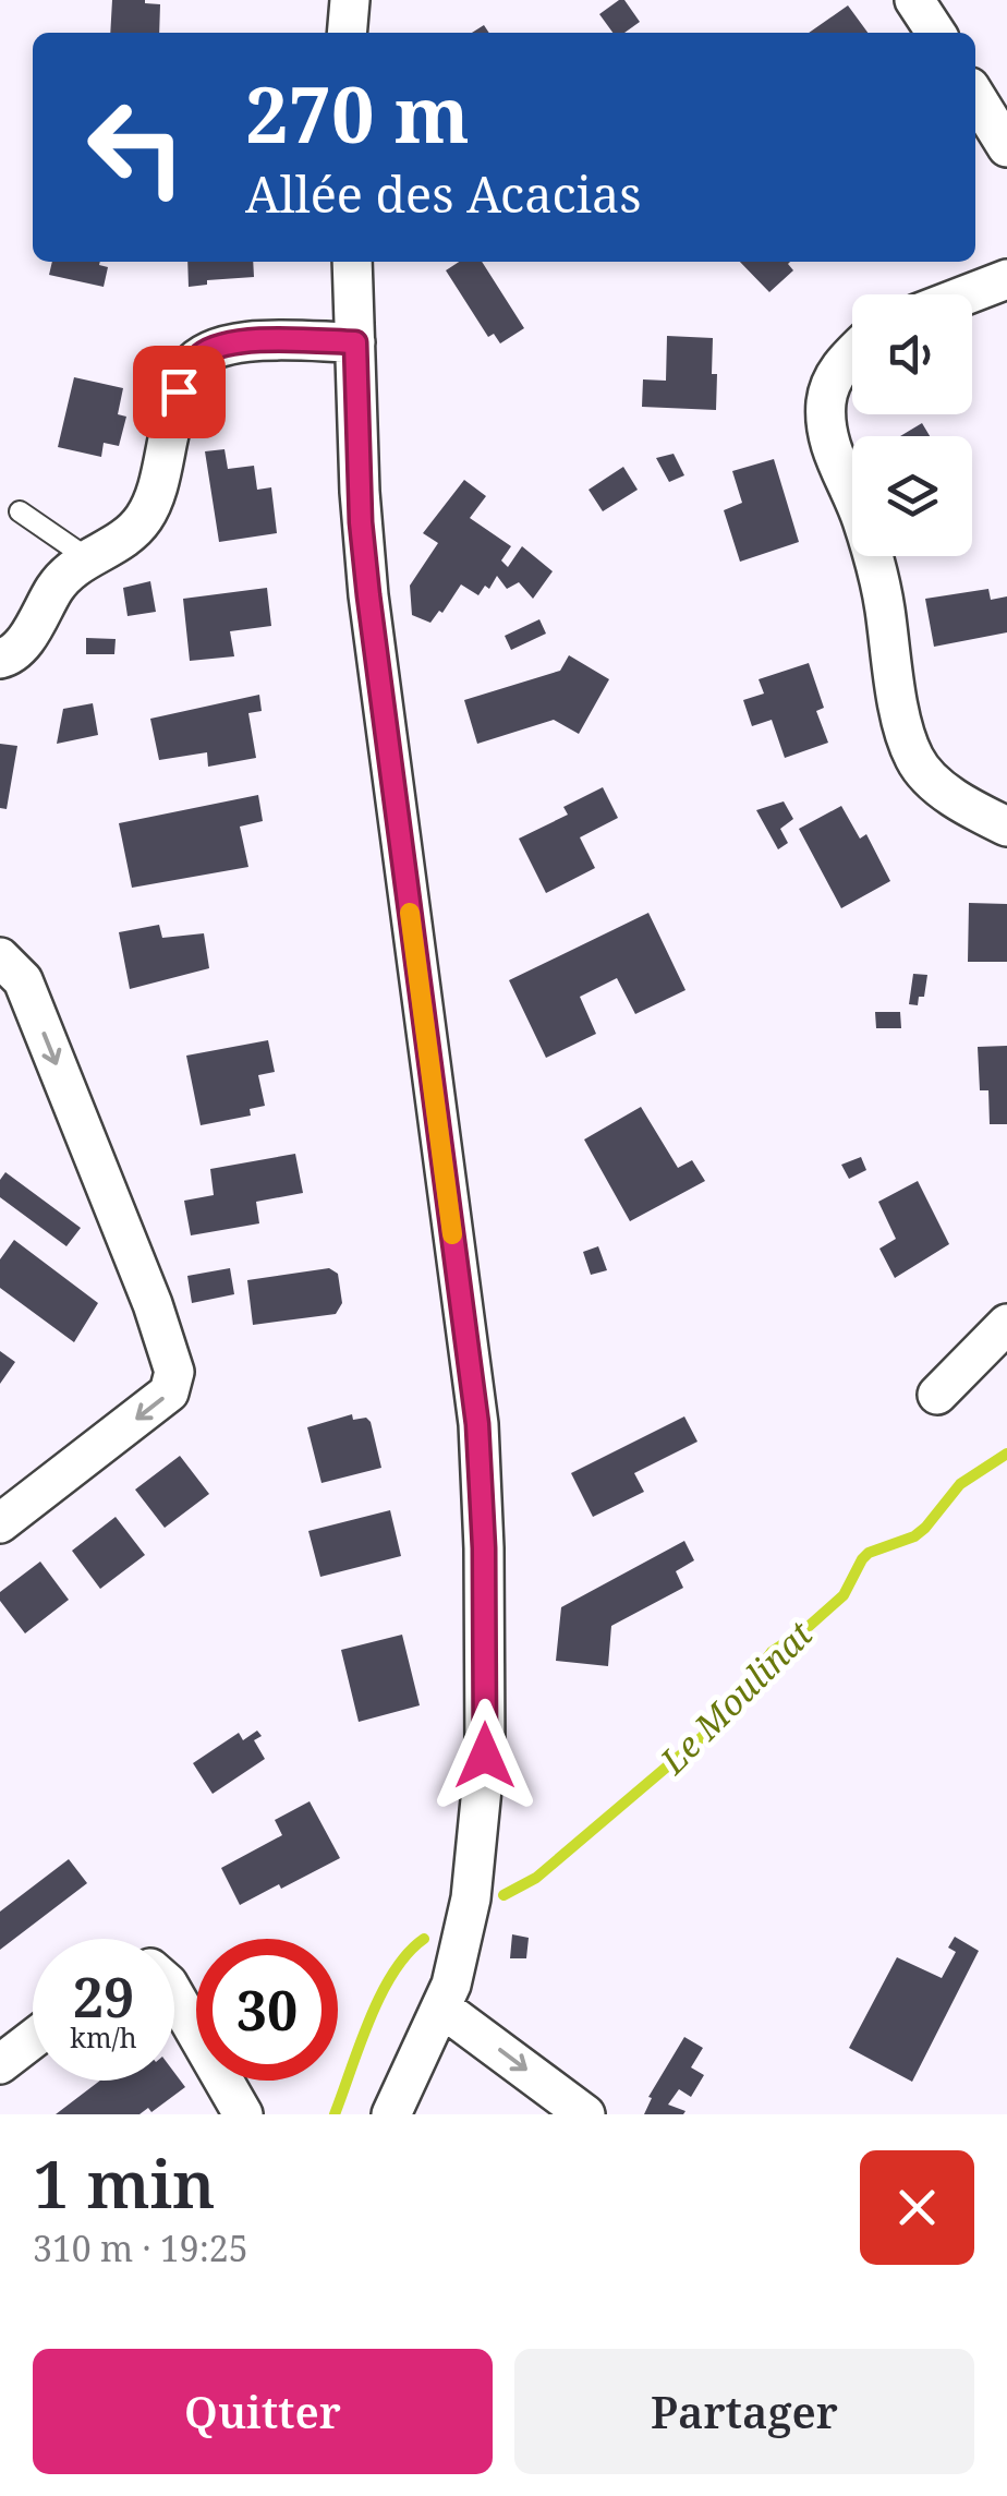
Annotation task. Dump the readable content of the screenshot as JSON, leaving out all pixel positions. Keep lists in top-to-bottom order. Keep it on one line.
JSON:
{"water":["Le Moulinat"],"page":{"turn":["270 m","Allée des Acacias"],"speed":"29 km/h","limit":"30","heading":["1 min","310 m · 19:25"],"buttons":["Quitter","Partager"]}}
